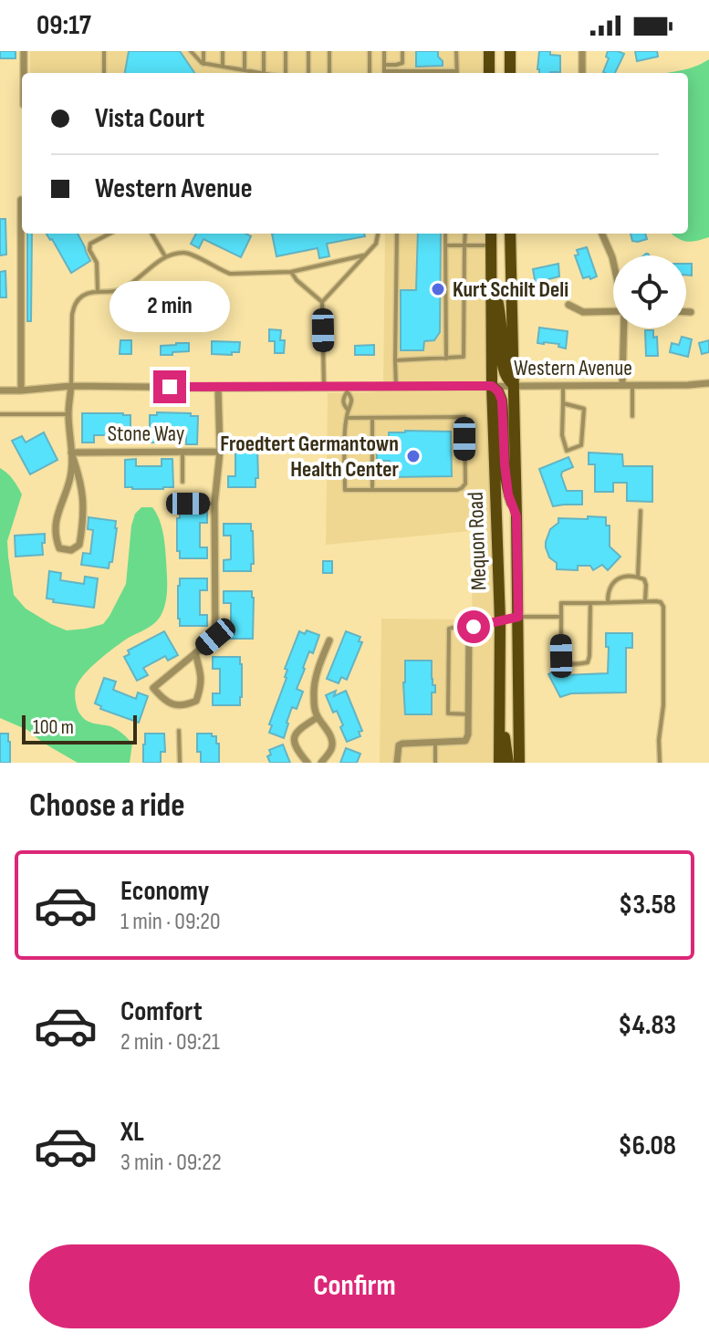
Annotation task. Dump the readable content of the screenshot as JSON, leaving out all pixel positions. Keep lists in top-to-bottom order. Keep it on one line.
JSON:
{"streets":{"main road":["Mequon Road"],"street":["Western Avenue","Stone Way"]},"crossings":[["Western Avenue","Mequon Road"]],"places":["Kurt Schilt Deli","Froedtert Germantown Health Center"],"scale_bar":"100 m","page":{"status":"09:17","banner":["Vista Court","Western Avenue"],"bubble":"2 min","scale":"100 m","heading":"Choose a ride","list":[{"name":"Economy","note":"1 min · 09:20","value":"$3.58"},{"name":"Comfort","note":"2 min · 09:21","value":"$4.83"},{"name":"XL","note":"3 min · 09:22","value":"$6.08"}],"buttons":"Confirm"}}
